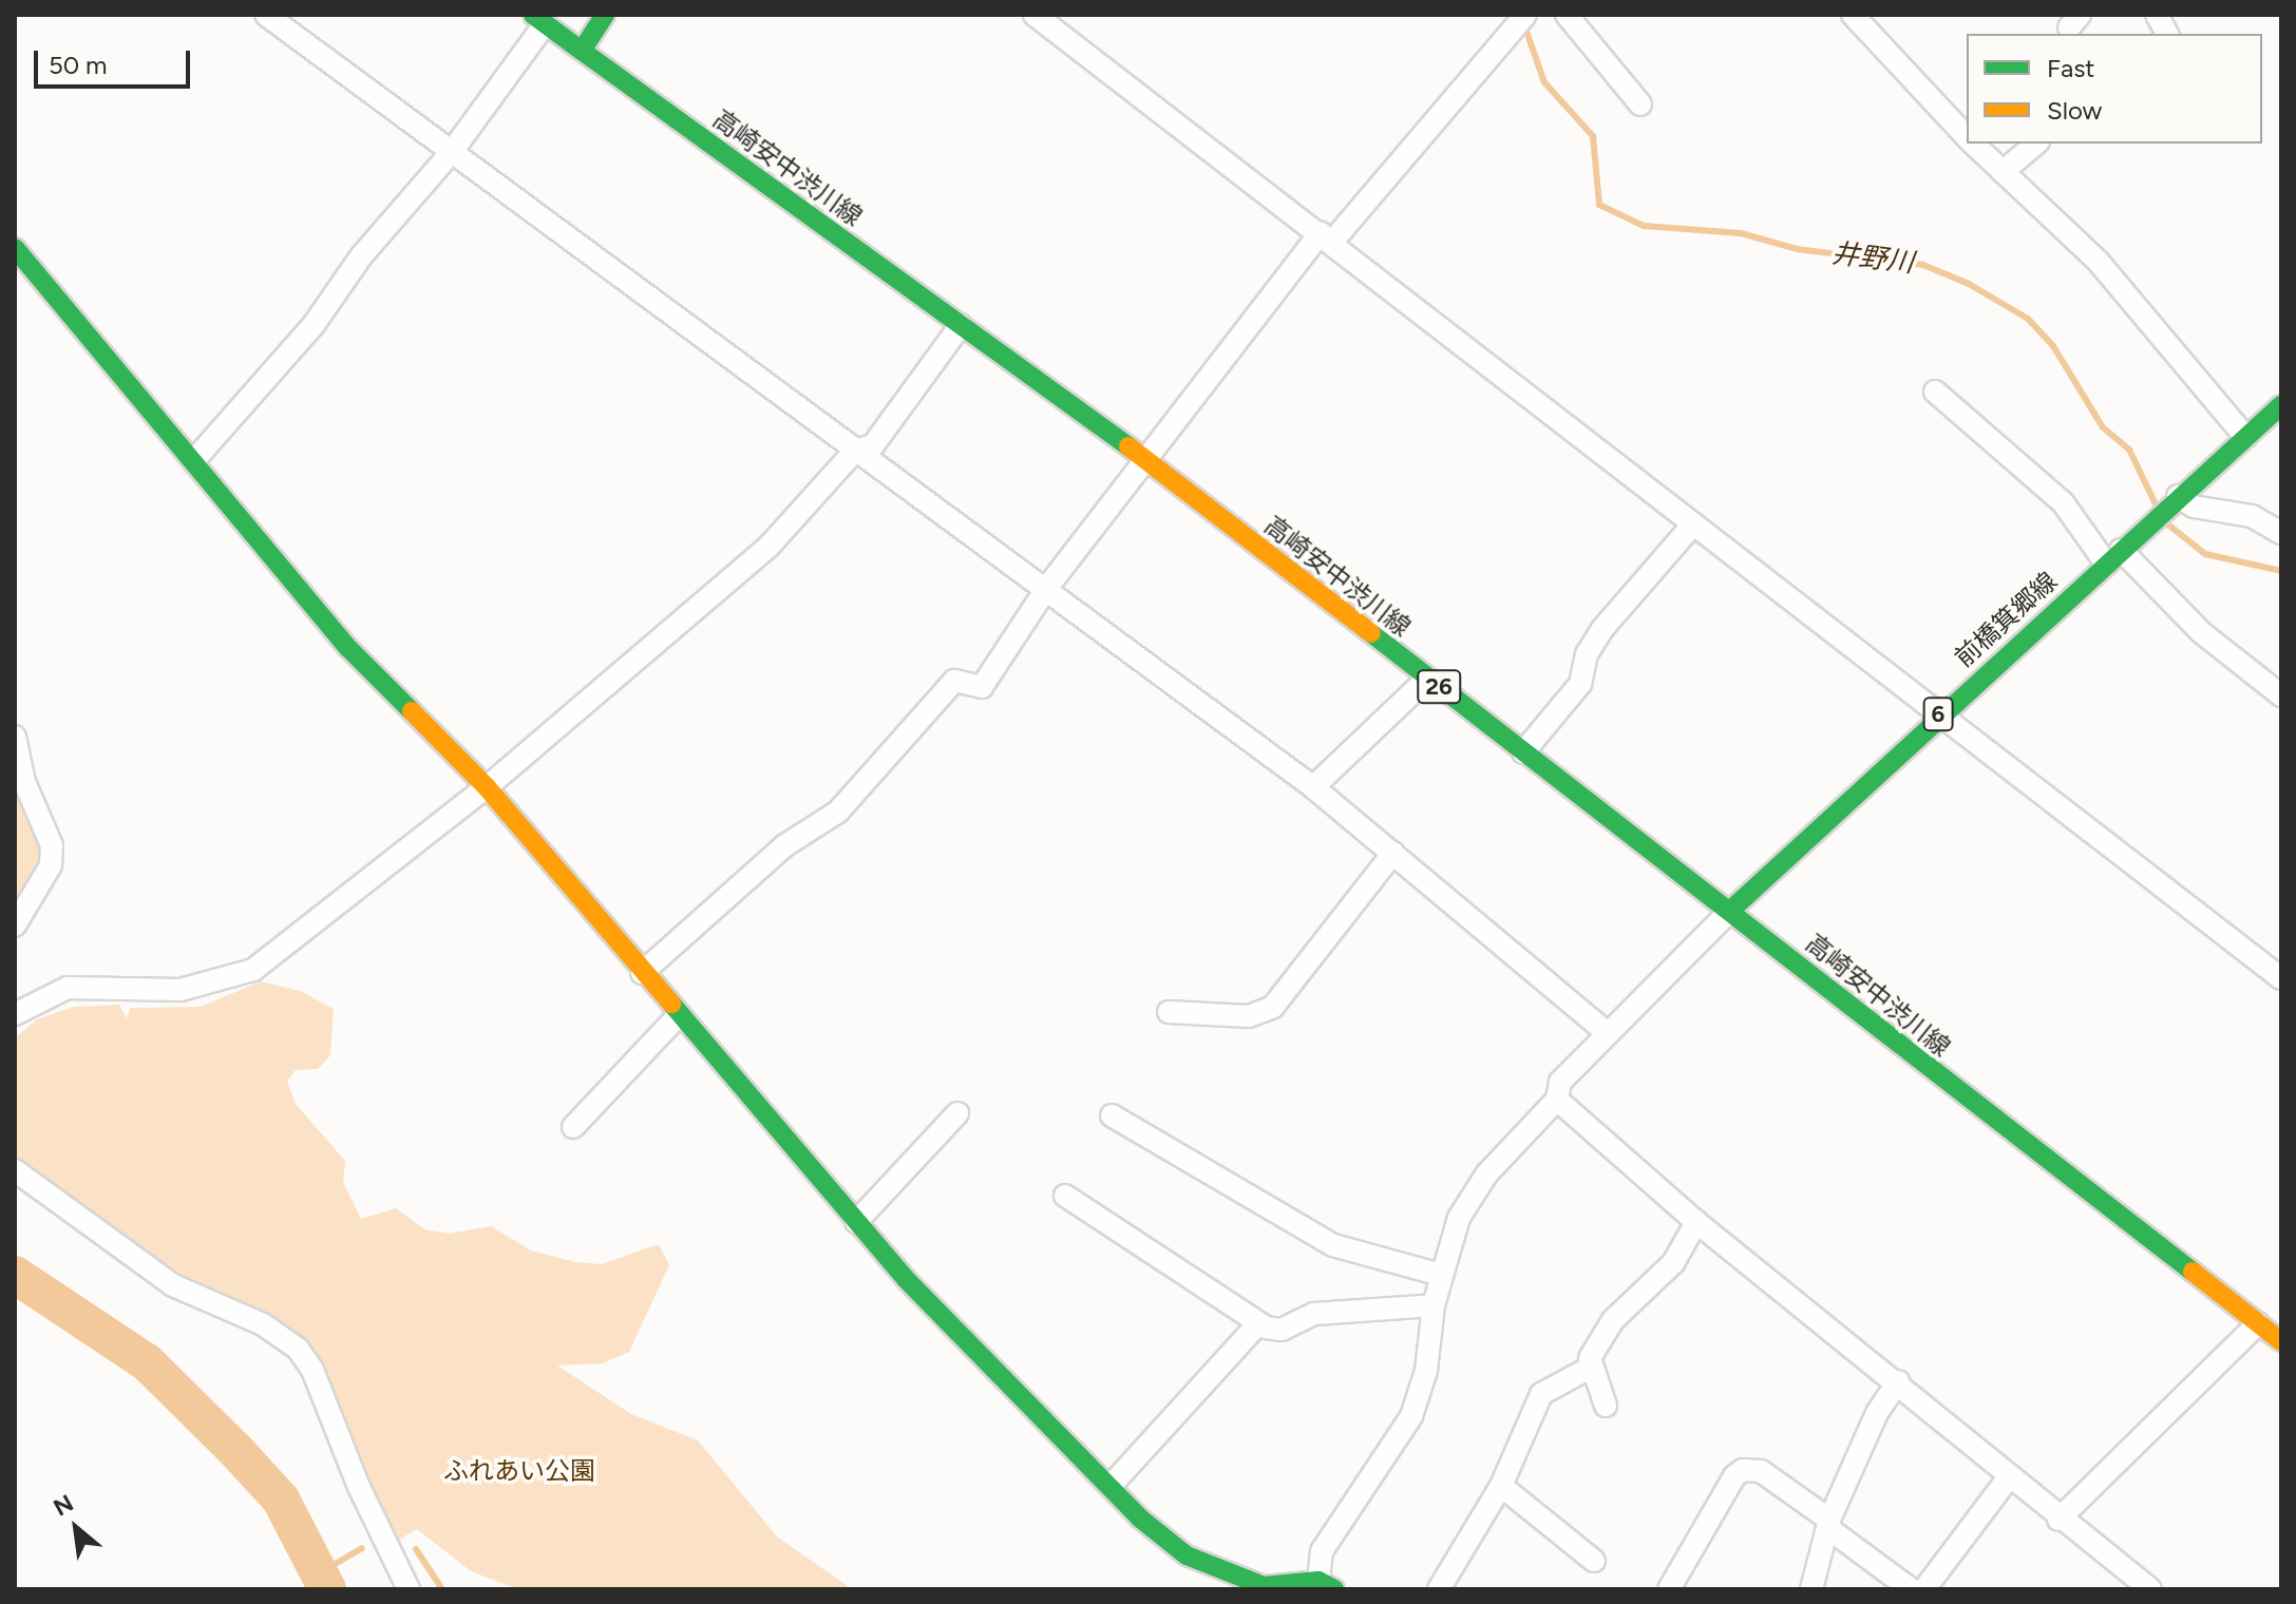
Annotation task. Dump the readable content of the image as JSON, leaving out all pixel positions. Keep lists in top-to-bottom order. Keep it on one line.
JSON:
{"streets":{"main road":["高崎安中渋川線","前橋箕郷線","26","6"]},"crossings":[["高崎安中渋川線","前橋箕郷線"]],"water":["井野川"],"parks":["ふれあい公園"],"legend":["Fast","Slow"],"scale_bar":"50 m","north":"top left"}
